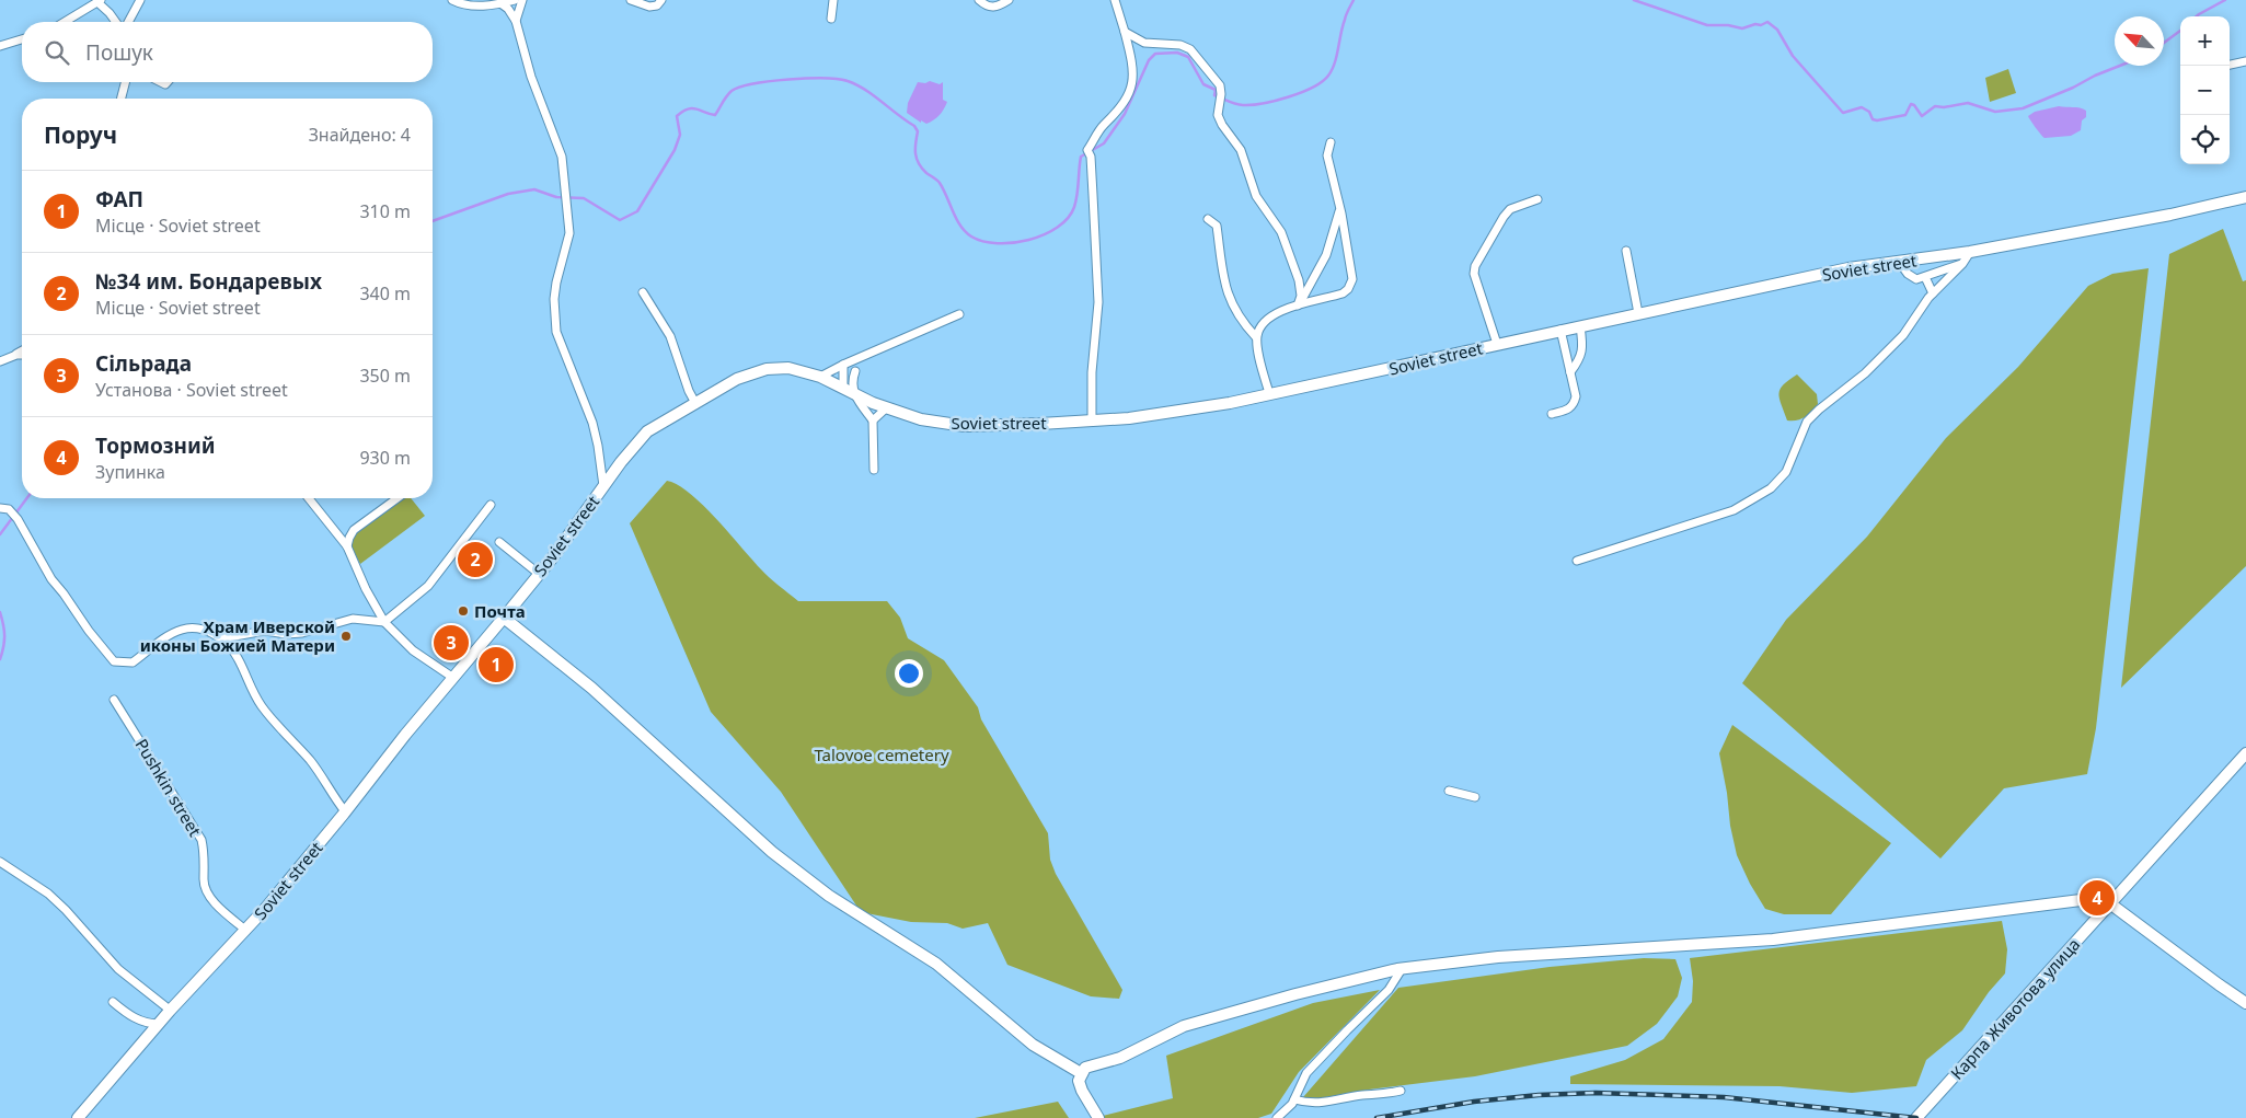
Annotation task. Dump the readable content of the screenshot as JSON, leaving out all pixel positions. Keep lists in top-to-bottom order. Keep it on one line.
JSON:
{"streets":{"main road":["Soviet street","Карпа Животова улица"],"street":["Pushkin street"]},"crossings":[["Soviet street","Pushkin street"]],"parks":["Talovoe cemetery"],"places":["Почта","Храм Иверской иконы Божией Матери"],"north":"top left","page":{"map_buttons":["+","−"],"search":"Пошук","heading":["Поруч","Знайдено: 4"],"list":[{"mark":"1","name":"ФАП","note":"Місце · Soviet street","value":"310 m"},{"mark":"2","name":"№34 им. Бондаревых","note":"Місце · Soviet street","value":"340 m"},{"mark":"3","name":"Сільрада","note":"Установа · Soviet street","value":"350 m"},{"mark":"4","name":"Тормозний","note":"Зупинка","value":"930 m"}],"pins":["2","3","1","4"]}}
